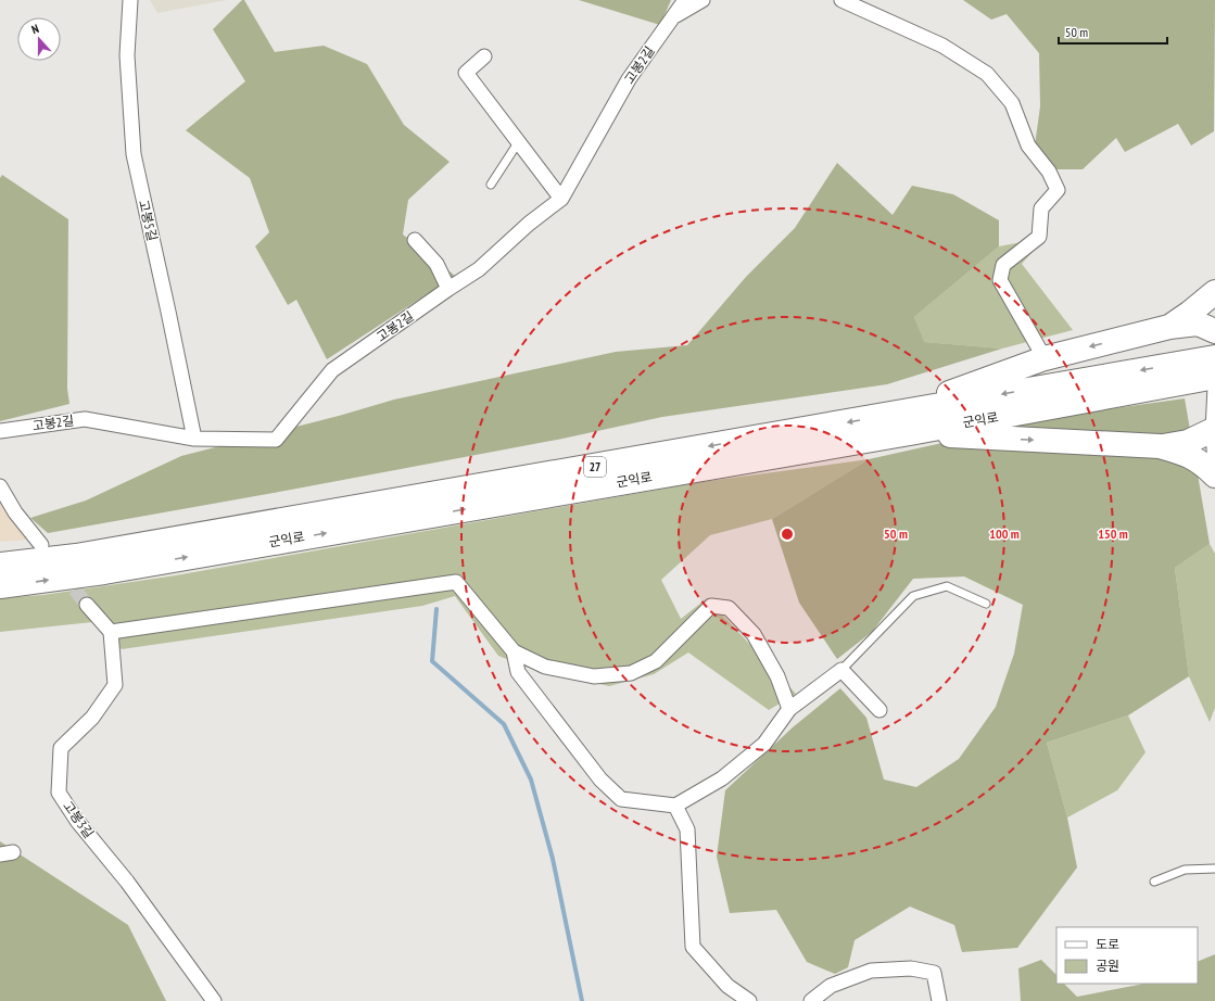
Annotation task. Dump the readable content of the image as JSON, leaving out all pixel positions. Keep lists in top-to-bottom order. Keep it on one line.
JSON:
{"streets":{"highway":["군익로","27"],"street":["고봉2길","고봉5길","고봉3길"]},"crossings":[["고봉2길","고봉5길"]],"legend":["도로","공원"],"scale_bar":"50 m","north":"top","rings":["50 m","100 m","150 m"]}
